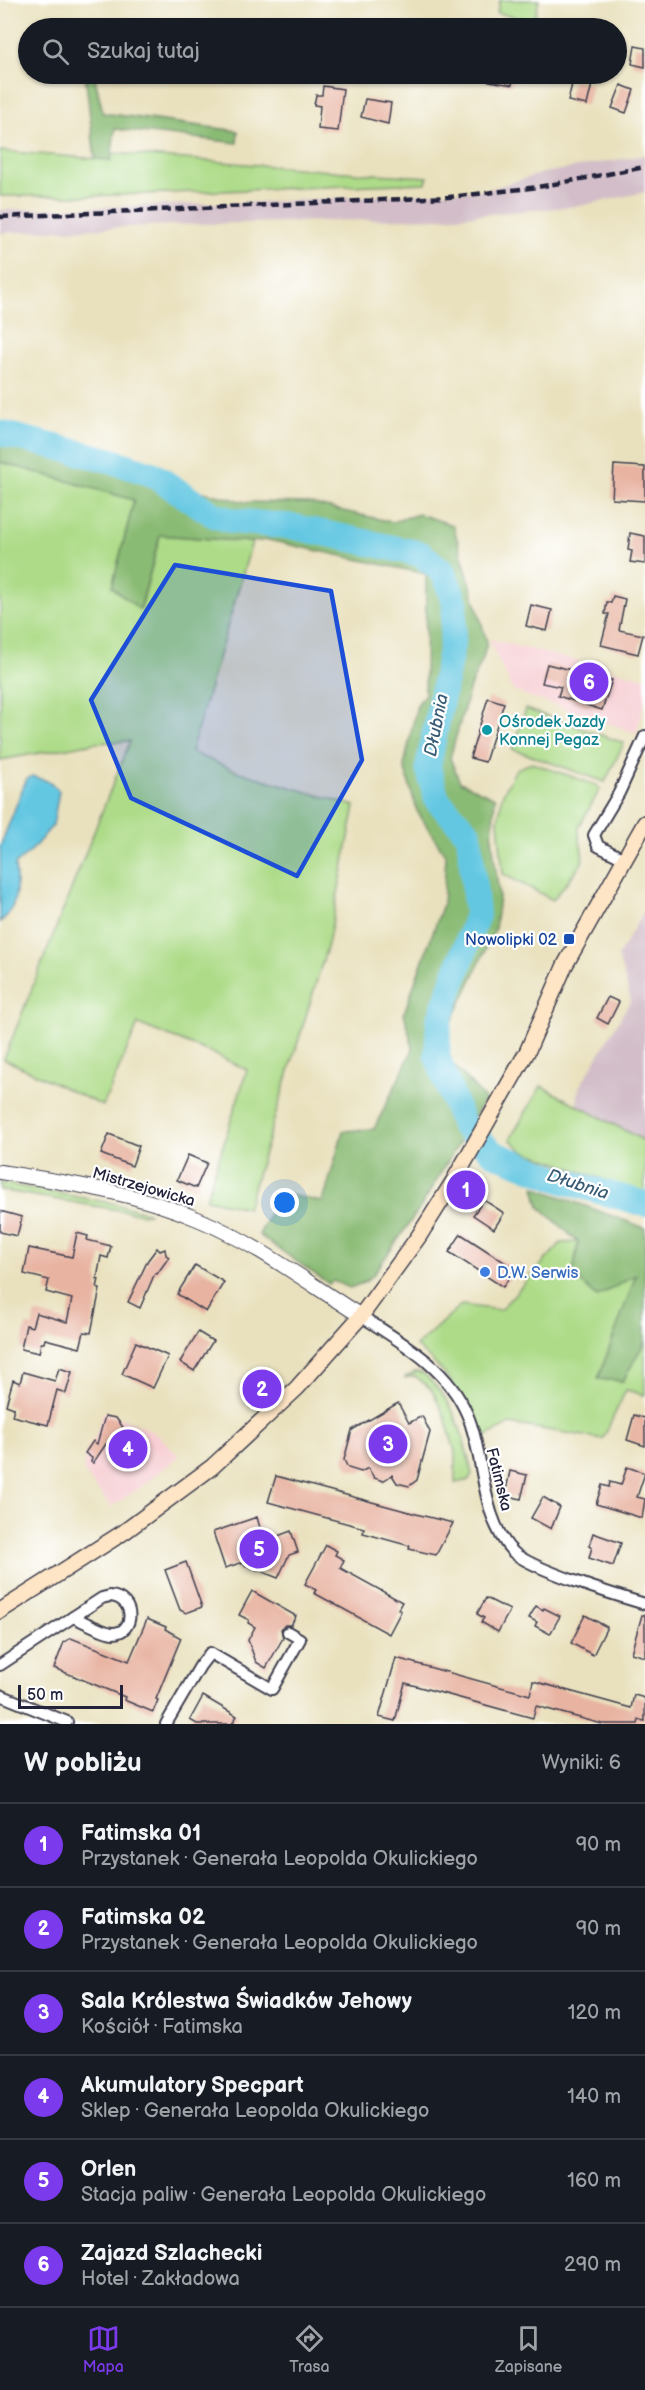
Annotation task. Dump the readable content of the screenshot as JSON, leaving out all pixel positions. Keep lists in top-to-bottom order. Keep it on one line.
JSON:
{"streets":{"street":["Mistrzejowicka","Fatimska"]},"crossings":[["Mistrzejowicka","Fatimska"]],"water":["Dłubnia"],"places":{"other":["Ośrodek Jazdy Konnej Pegaz","D.W. Serwis"],"transit":["Nowolipki 02"]},"scale_bar":"50 m","page":{"search":"Szukaj tutaj","pins":["6","1","2","3","4","5"],"scale":"50 m","heading":["W pobliżu","Wyniki: 6"],"list":[{"mark":"1","name":"Fatimska 01","note":"Przystanek · Generała Leopolda Okulickiego","value":"90 m"},{"mark":"2","name":"Fatimska 02","note":"Przystanek · Generała Leopolda Okulickiego","value":"90 m"},{"mark":"3","name":"Sala Królestwa Świadków Jehowy","note":"Kościół · Fatimska","value":"120 m"},{"mark":"4","name":"Akumulatory Specpart","note":"Sklep · Generała Leopolda Okulickiego","value":"140 m"},{"mark":"5","name":"Orlen","note":"Stacja paliw · Generała Leopolda Okulickiego","value":"160 m"},{"mark":"6","name":"Zajazd Szlachecki","note":"Hotel · Zakładowa","value":"290 m"}],"nav":["Mapa","Trasa","Zapisane"]}}
